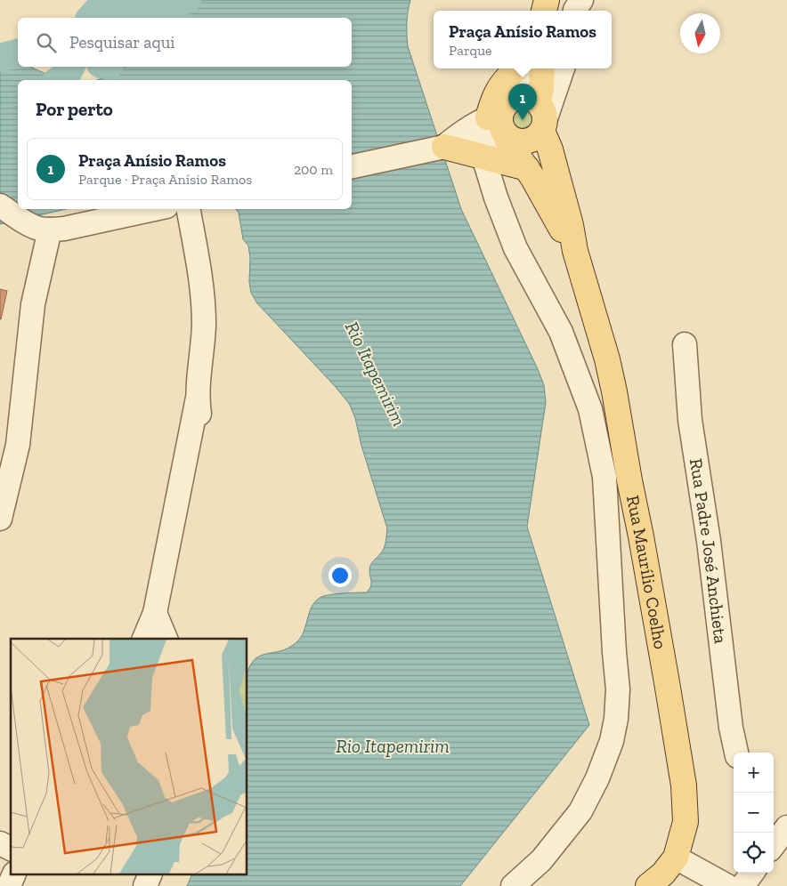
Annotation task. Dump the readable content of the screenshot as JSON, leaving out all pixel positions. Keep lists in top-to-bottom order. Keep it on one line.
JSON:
{"streets":{"main road":["Rua Maurílio Coelho"],"street":["Rua Padre José Anchieta"]},"water":["Rio Itapemirim"],"north":"bottom","page":{"popup":["Praça Anísio Ramos","Parque"],"search":"Pesquisar aqui","heading":"Por perto","pins":"1","list":[{"mark":"1","name":"Praça Anísio Ramos","note":"Parque · Praça Anísio Ramos","value":"200 m"}],"map_buttons":["+","−"]}}
